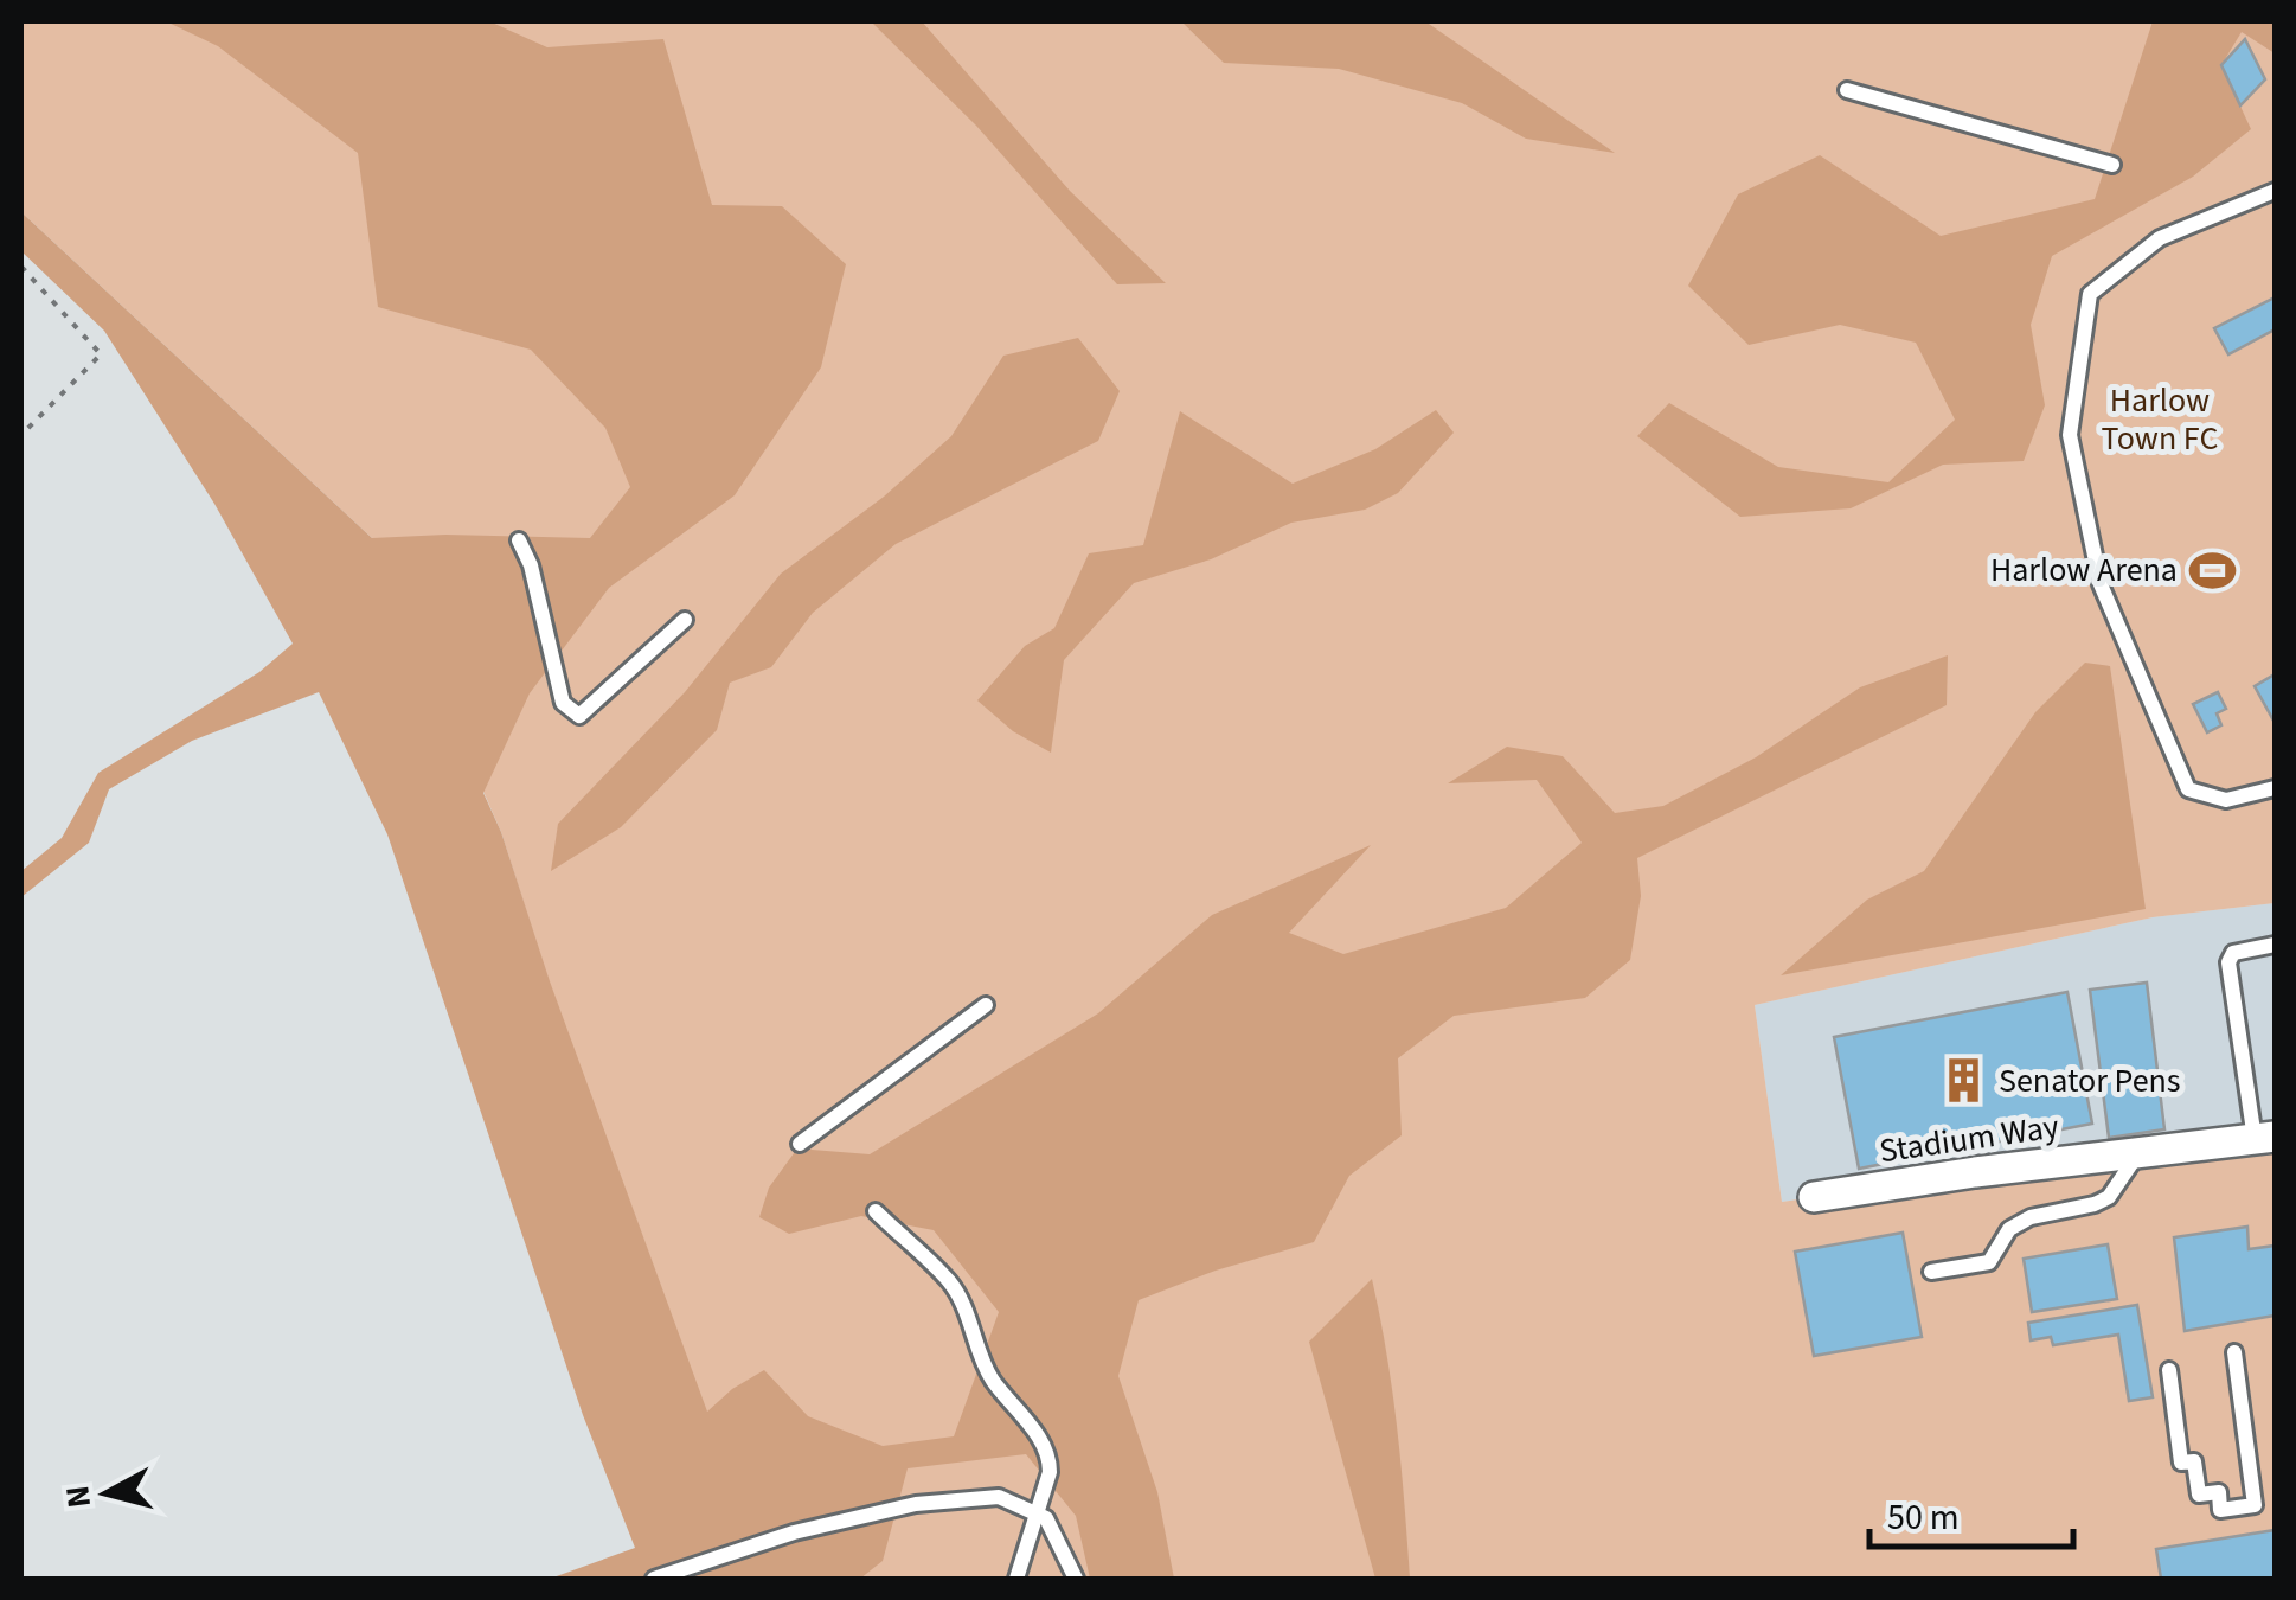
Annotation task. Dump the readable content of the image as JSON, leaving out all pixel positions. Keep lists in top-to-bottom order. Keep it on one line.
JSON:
{"streets":{"street":["Stadium Way"]},"parks":["Harlow Town FC"],"places":{"sports":["Harlow Arena"],"building":["Senator Pens"]},"scale_bar":"50 m","north":"left"}
